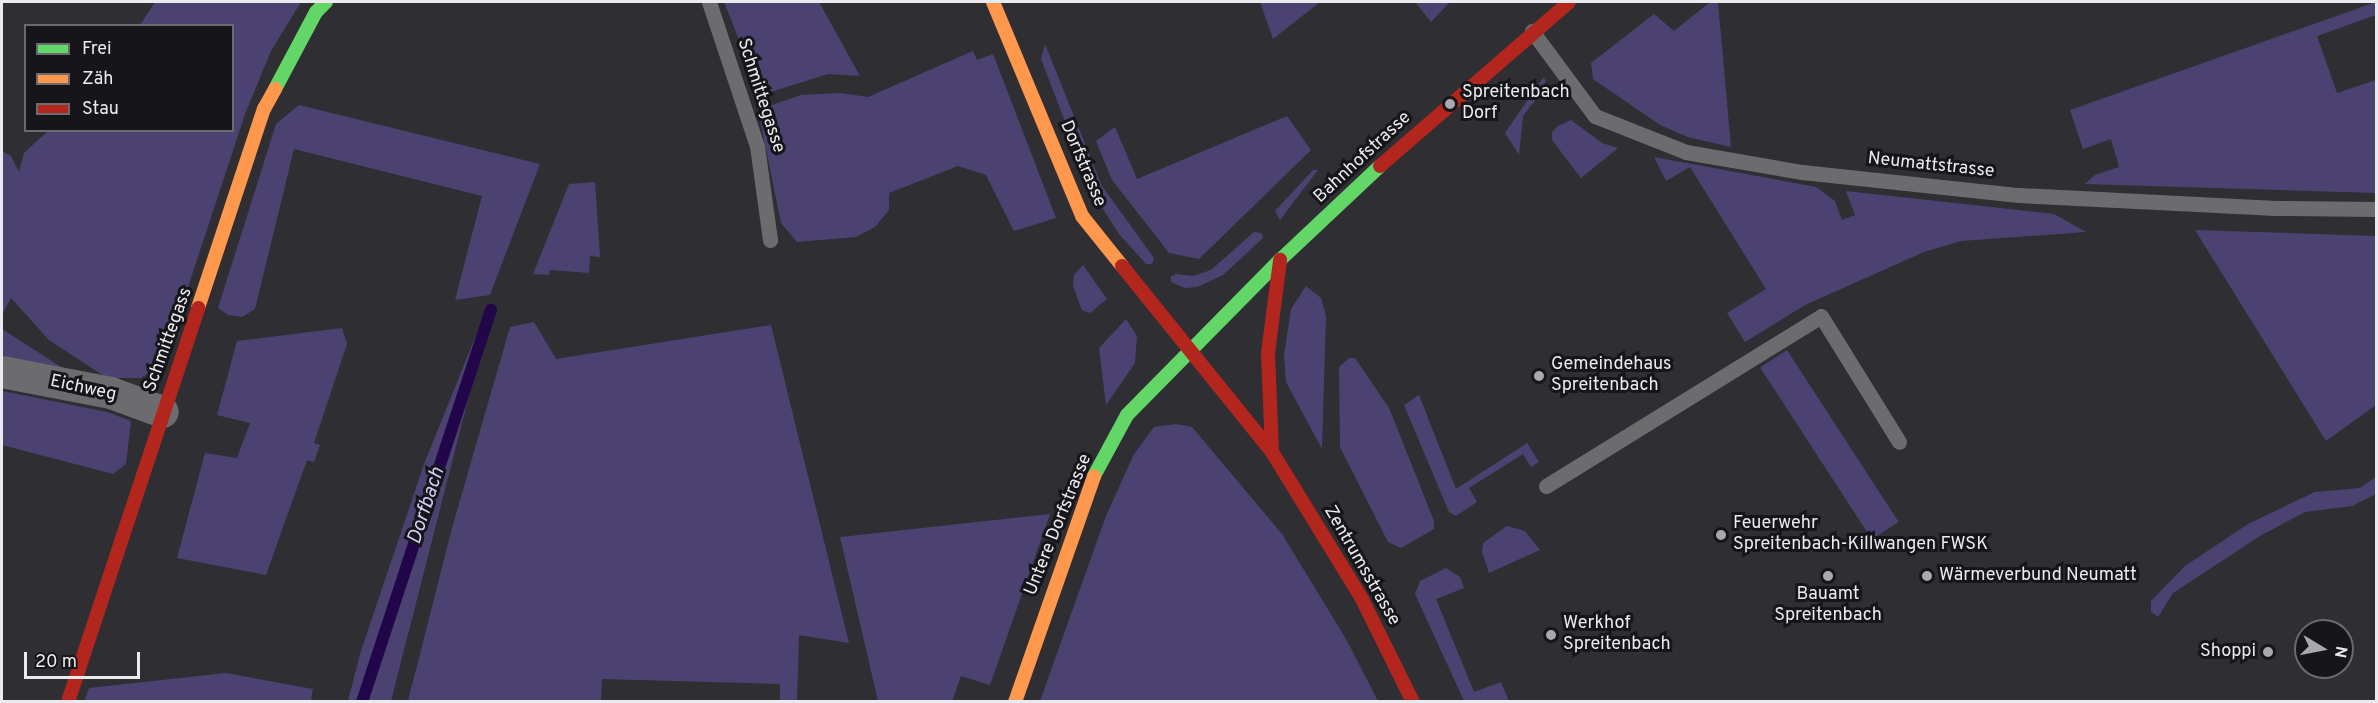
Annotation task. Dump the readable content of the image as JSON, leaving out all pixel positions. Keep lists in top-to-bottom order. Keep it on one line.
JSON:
{"streets":{"street":["Bahnhofstrasse","Dorfstrasse","Schmittegass","Eichweg","Untere Dorfstrasse","Zentrumsstrasse"],"lane":["Schmittegasse","Neumattstrasse"]},"crossings":[["Bahnhofstrasse","Dorfstrasse"],["Bahnhofstrasse","Neumattstrasse"],["Bahnhofstrasse","Untere Dorfstrasse"],["Bahnhofstrasse","Zentrumsstrasse"],["Dorfstrasse","Untere Dorfstrasse"],["Dorfstrasse","Zentrumsstrasse"],["Schmittegass","Eichweg"],["Untere Dorfstrasse","Zentrumsstrasse"]],"water":["Dorfbach"],"places":["Spreitenbach Dorf","Gemeindehaus Spreitenbach","Feuerwehr Spreitenbach-Killwangen FWSK","Bauamt Spreitenbach","Wärmeverbund Neumatt","Werkhof Spreitenbach","Shoppi"],"legend":["Frei","Zäh","Stau"],"scale_bar":"20 m","north":"right"}
